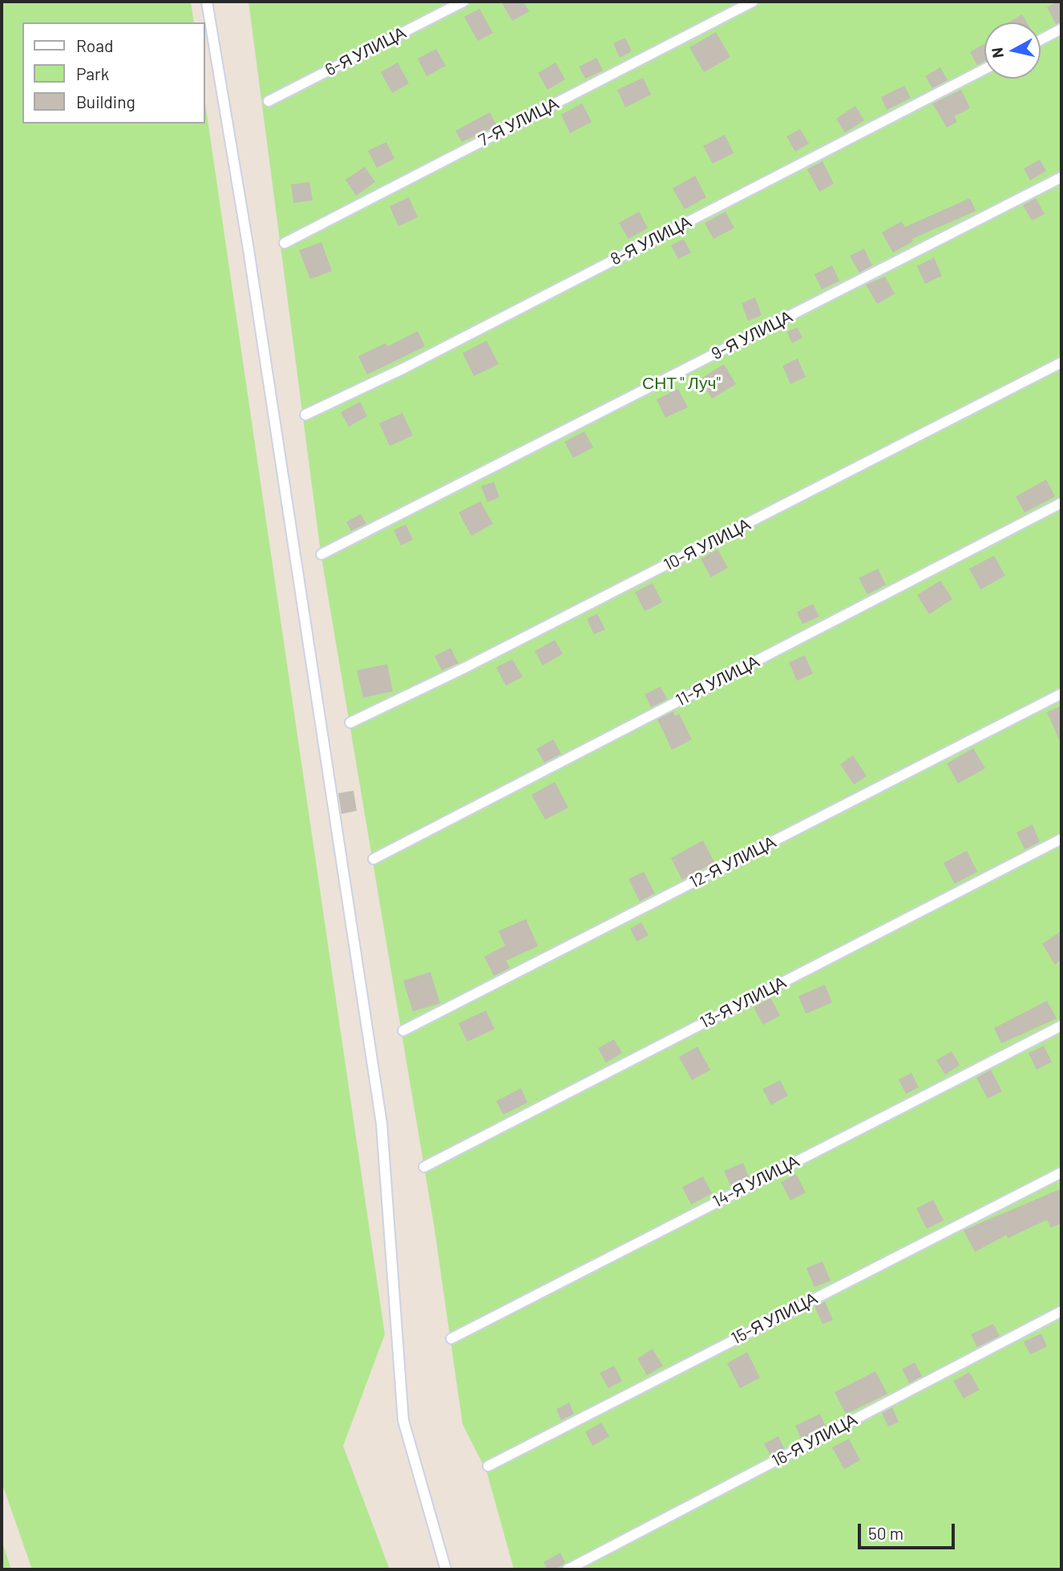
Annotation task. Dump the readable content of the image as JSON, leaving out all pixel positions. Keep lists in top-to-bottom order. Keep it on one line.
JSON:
{"streets":{"street":["6-Я УЛИЦА","7-Я УЛИЦА","8-Я УЛИЦА","9-Я УЛИЦА","10-Я УЛИЦА","11-Я УЛИЦА","12-Я УЛИЦА","13-Я УЛИЦА","14-Я УЛИЦА","15-Я УЛИЦА","16-Я УЛИЦА"]},"parks":["СНТ \" Луч\""],"legend":["Road","Park","Building"],"scale_bar":"50 m","north":"left"}
